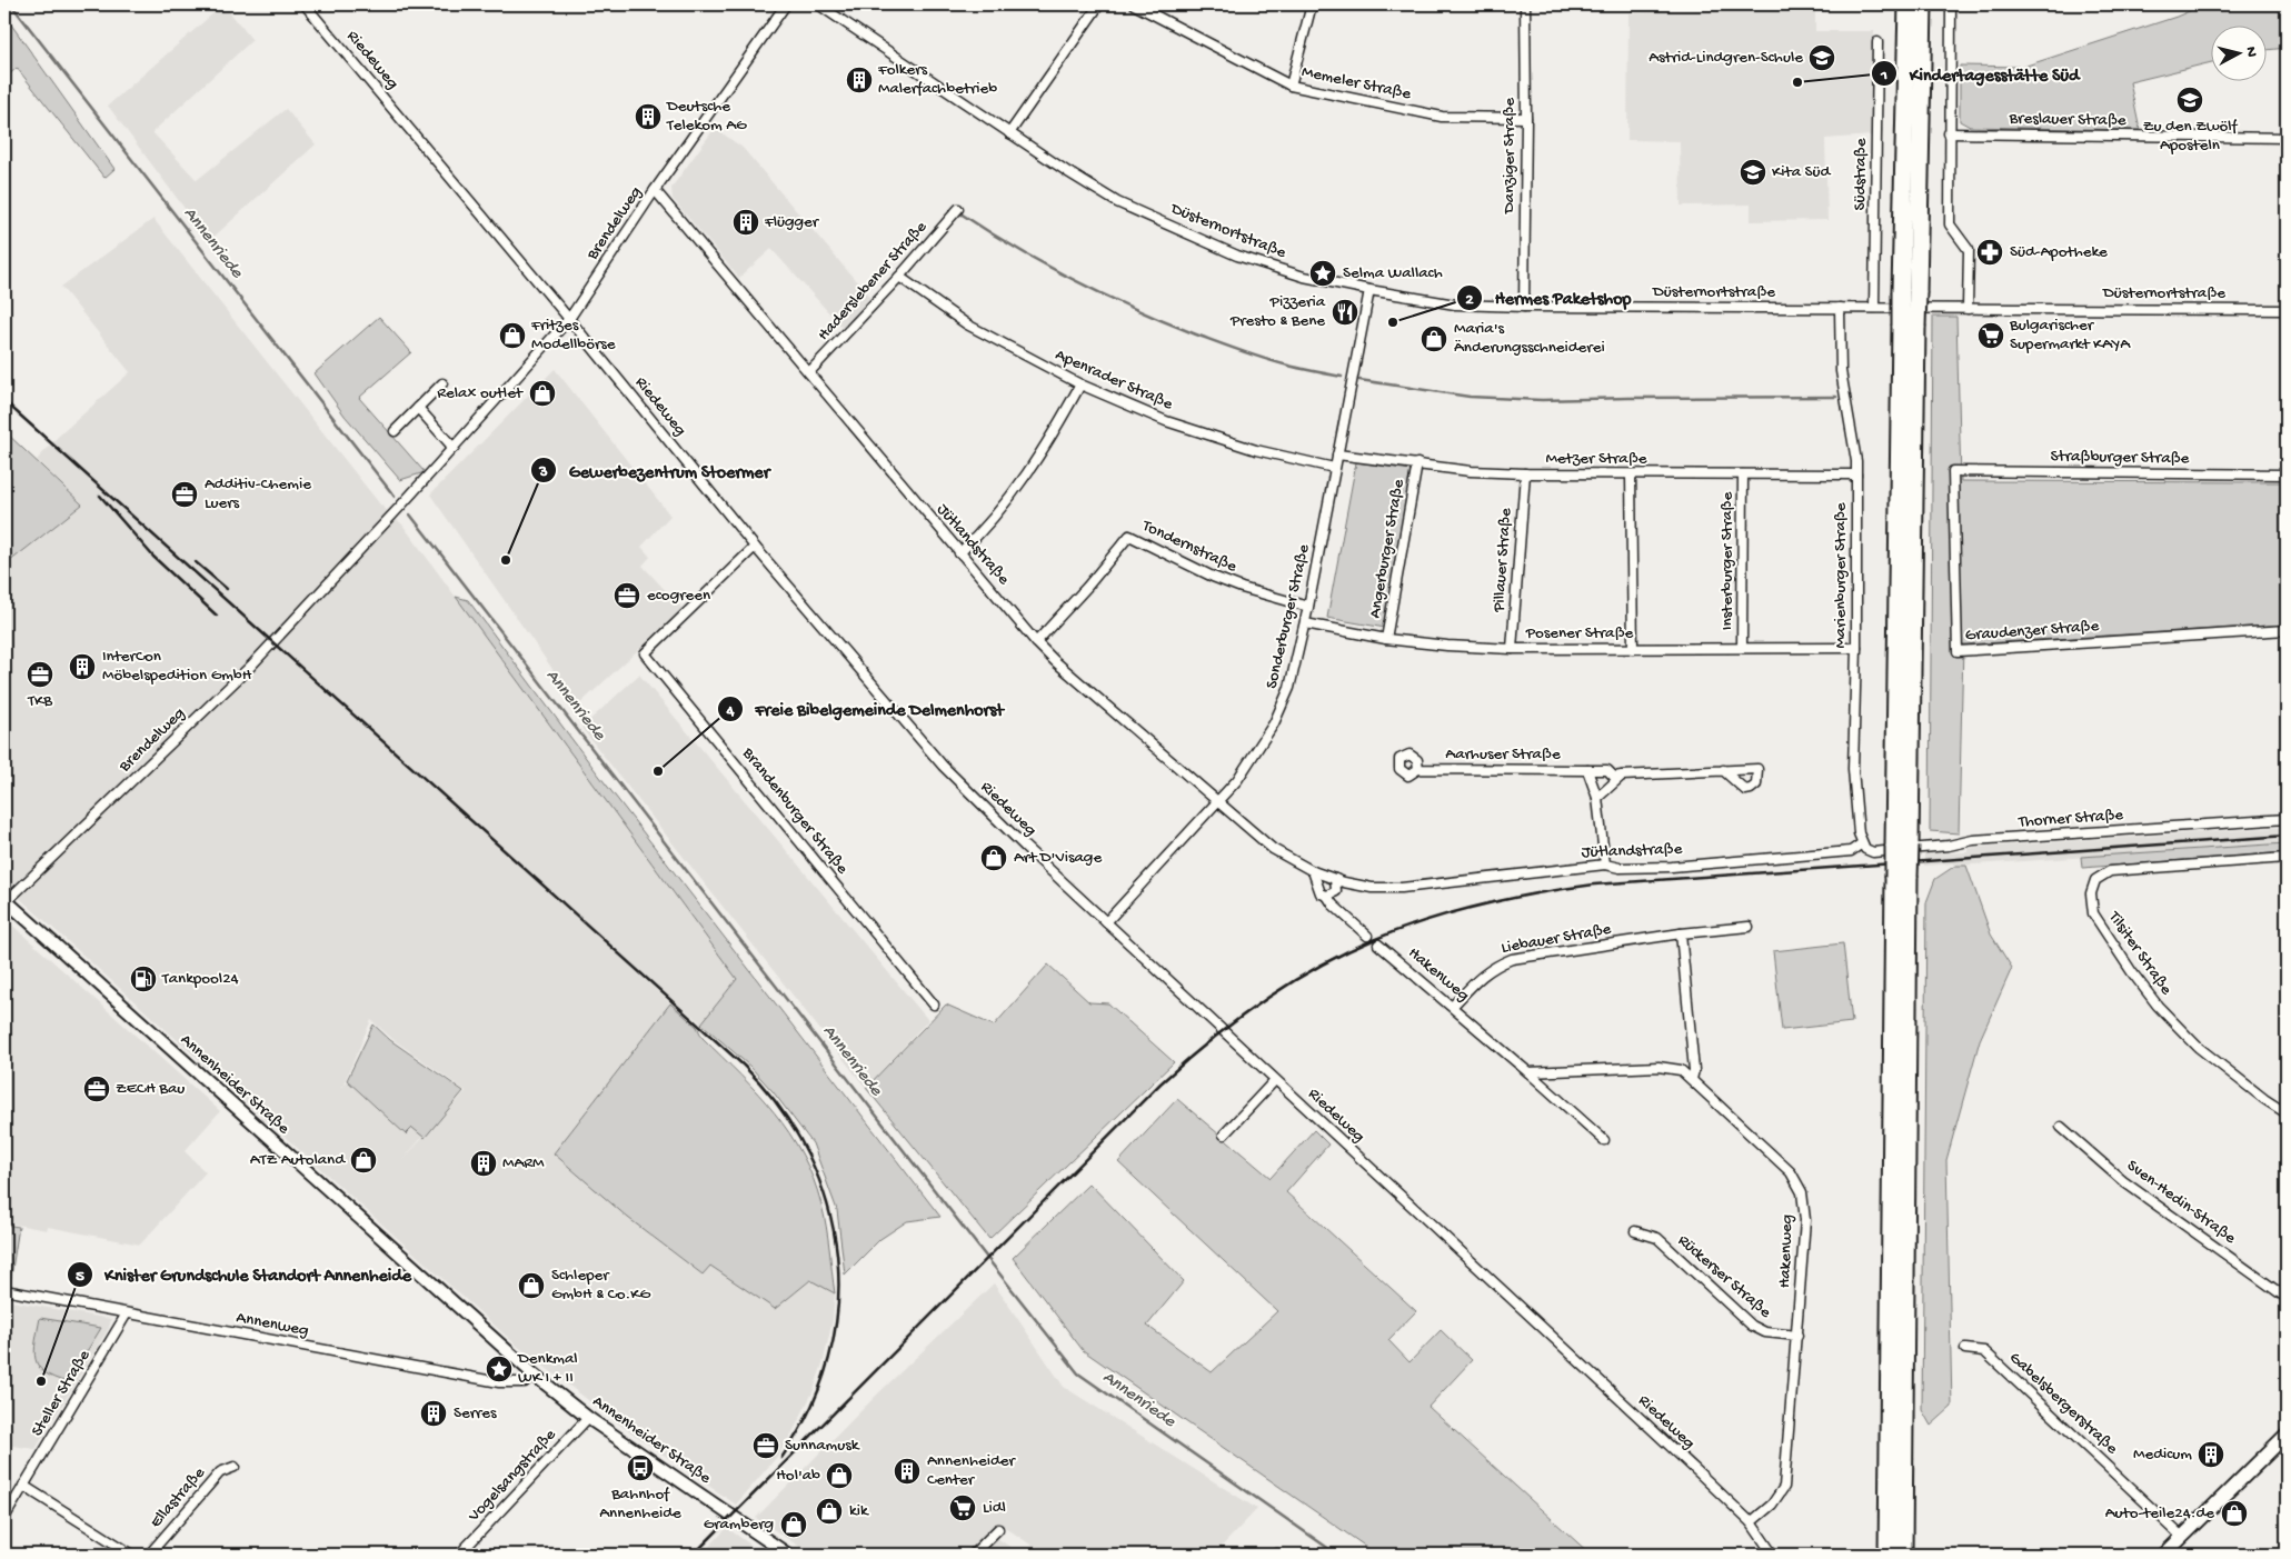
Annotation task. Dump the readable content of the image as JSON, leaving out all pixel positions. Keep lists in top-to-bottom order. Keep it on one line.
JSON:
{"streets":{"street":["Riedeweg","Memeler Straße","Breslauer Straße","Danziger Straße","Südstraße","Brendelweg","Düsternortstraße","Haderslebener Straße","Apenrader Straße","Straßburger Straße","Metzer Straße","Jütlandstraße","Tondernstraße","Angerburger Straße","Pillauer Straße","Insterburger Straße","Marienburger Straße","Sonderburger Straße","Graudenzer Straße","Posener Straße","Aarhuser Straße","Brandenburger Straße","Thorner Straße","Liebauer Straße","Tilsiter Straße","Hakenweg","Annenheider Straße","Sven-Hedin-Straße","Rückerser Straße","Annenweg","Steller Straße","Gabelsbergerstraße","Vogelsangstraße","Ellastraße"]},"crossings":[["Riedeweg","Brendelweg"],["Riedeweg","Sonderburger Straße"],["Riedeweg","Brandenburger Straße"],["Riedeweg","Hakenweg"],["Memeler Straße","Danziger Straße"],["Danziger Straße","Düsternortstraße"],["Südstraße","Düsternortstraße"],["Brendelweg","Jütlandstraße"],["Brendelweg","Annenheider Straße"],["Düsternortstraße","Marienburger Straße"],["Düsternortstraße","Sonderburger Straße"],["Haderslebener Straße","Apenrader Straße"],["Haderslebener Straße","Jütlandstraße"],["Apenrader Straße","Sonderburger Straße"],["Straßburger Straße","Graudenzer Straße"],["Metzer Straße","Angerburger Straße"],["Metzer Straße","Pillauer Straße"],["Metzer Straße","Insterburger Straße"],["Metzer Straße","Marienburger Straße"],["Metzer Straße","Sonderburger Straße"],["Jütlandstraße","Tondernstraße"],["Jütlandstraße","Marienburger Straße"],["Jütlandstraße","Sonderburger Straße"],["Jütlandstraße","Thorner Straße"],["Tondernstraße","Sonderburger Straße"],["Angerburger Straße","Posener Straße"],["Pillauer Straße","Posener Straße"],["Insterburger Straße","Posener Straße"],["Marienburger Straße","Posener Straße"],["Marienburger Straße","Thorner Straße"],["Sonderburger Straße","Posener Straße"],["Liebauer Straße","Hakenweg"],["Hakenweg","Rückerser Straße"],["Annenheider Straße","Annenweg"],["Annenheider Straße","Vogelsangstraße"],["Annenweg","Steller Straße"]],"water":["Annenriede"],"places":{"school or university":["Astrid-Lindgren-Schule","Zu den Zwölf Aposteln","Kita Süd"],"building":["Folkers Malerfachbetrieb","Deutsche Telekom AG","Flügger","InterCon Möbelspedition GmbH","MARM","Serres","Medicum","Annenheider Center"],"other":["Kindertagesstätte Süd","Hermes Paketshop","Gewerbezentrum Stoermer","Freie Bibelgemeinde Delmenhorst","Knister Grundschule Standort Annenheide"],"pharmacy":["Süd-Apotheke"],"place":["Selma Wallach","Denkmal WK I + II"],"restaurant":["Pizzeria Presto & Bene"],"shop":["Fritzes Modellbörse","Maria's Änderungsschneiderei","Relax outlet","Art D'Visage","ATZ Autoland","Schleper GmbH & Co.KG","Hol'ab","kik","Auto-teile24.de","Gramberg"],"supermarket":["Bulgarischer Supermarkt KAYA","Lidl"],"office":["Additiv-Chemie Luers","ecogreen","TKB","ZECH Bau","Sunnamusk"],"fuel station":["Tankpool24"],"bus stop":["Bahnhof Annenheide"]},"north":"right"}
